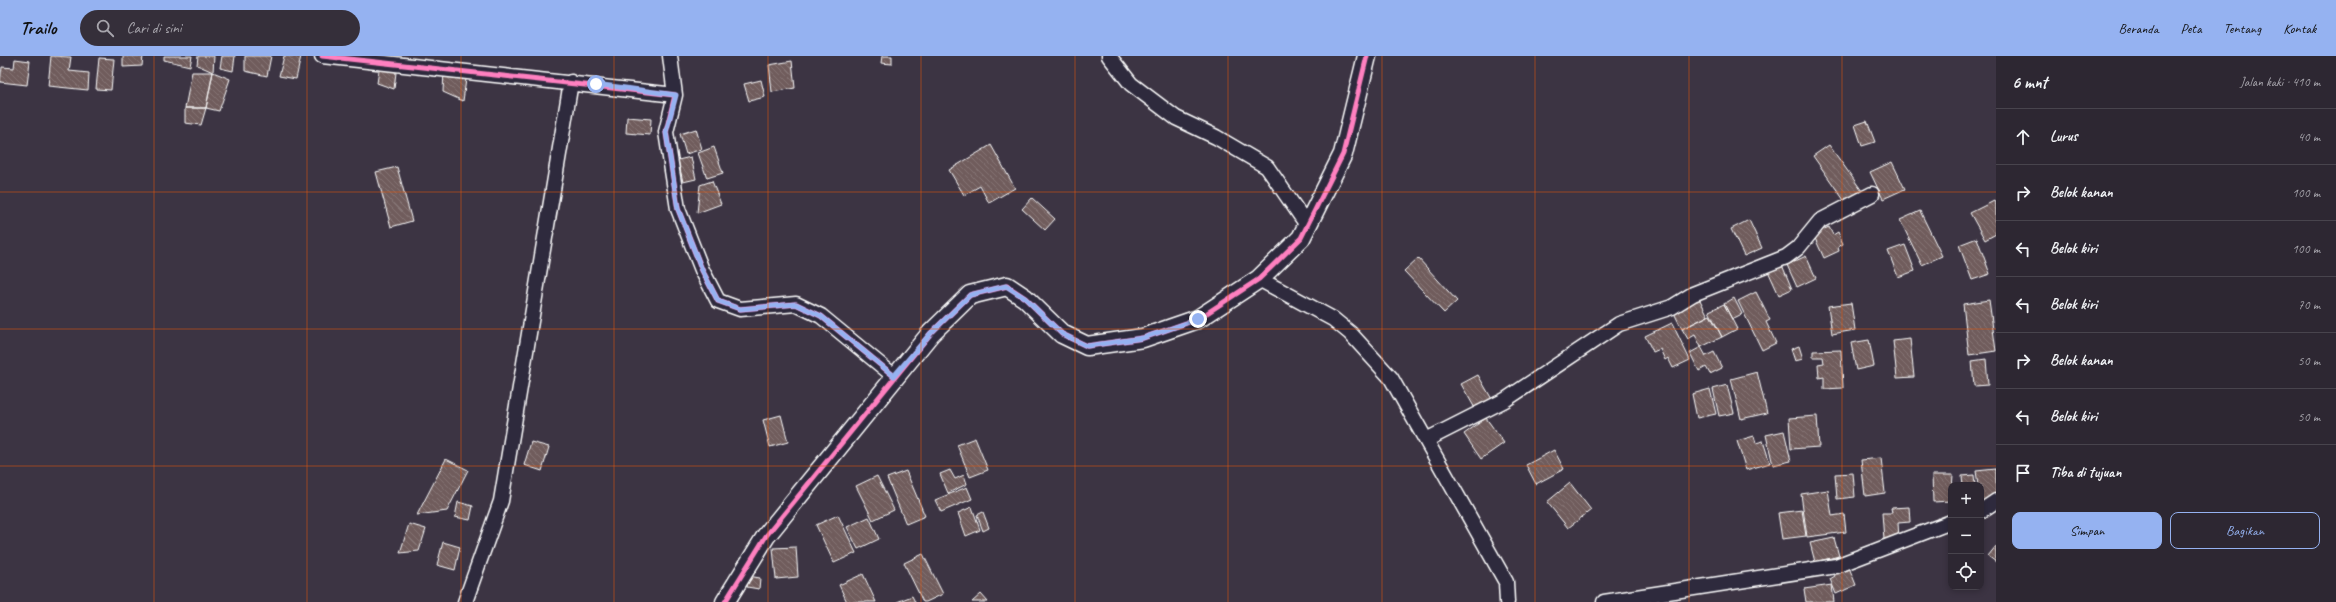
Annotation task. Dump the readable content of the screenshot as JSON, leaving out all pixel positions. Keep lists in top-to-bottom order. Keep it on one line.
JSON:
{"page":{"header":"Trailo","search":"Cari di sini","nav":["Beranda","Peta","Tentang","Kontak"],"heading":["6 mnt","Jalan kaki · 410 m"],"list":[["Lurus","40 m"],["Belok kanan","100 m"],["Belok kiri","100 m"],["Belok kiri","70 m"],["Belok kanan","50 m"],["Belok kiri","50 m"],"Tiba di tujuan"],"map_buttons":["+","−"],"buttons":["Simpan","Bagikan"]}}
